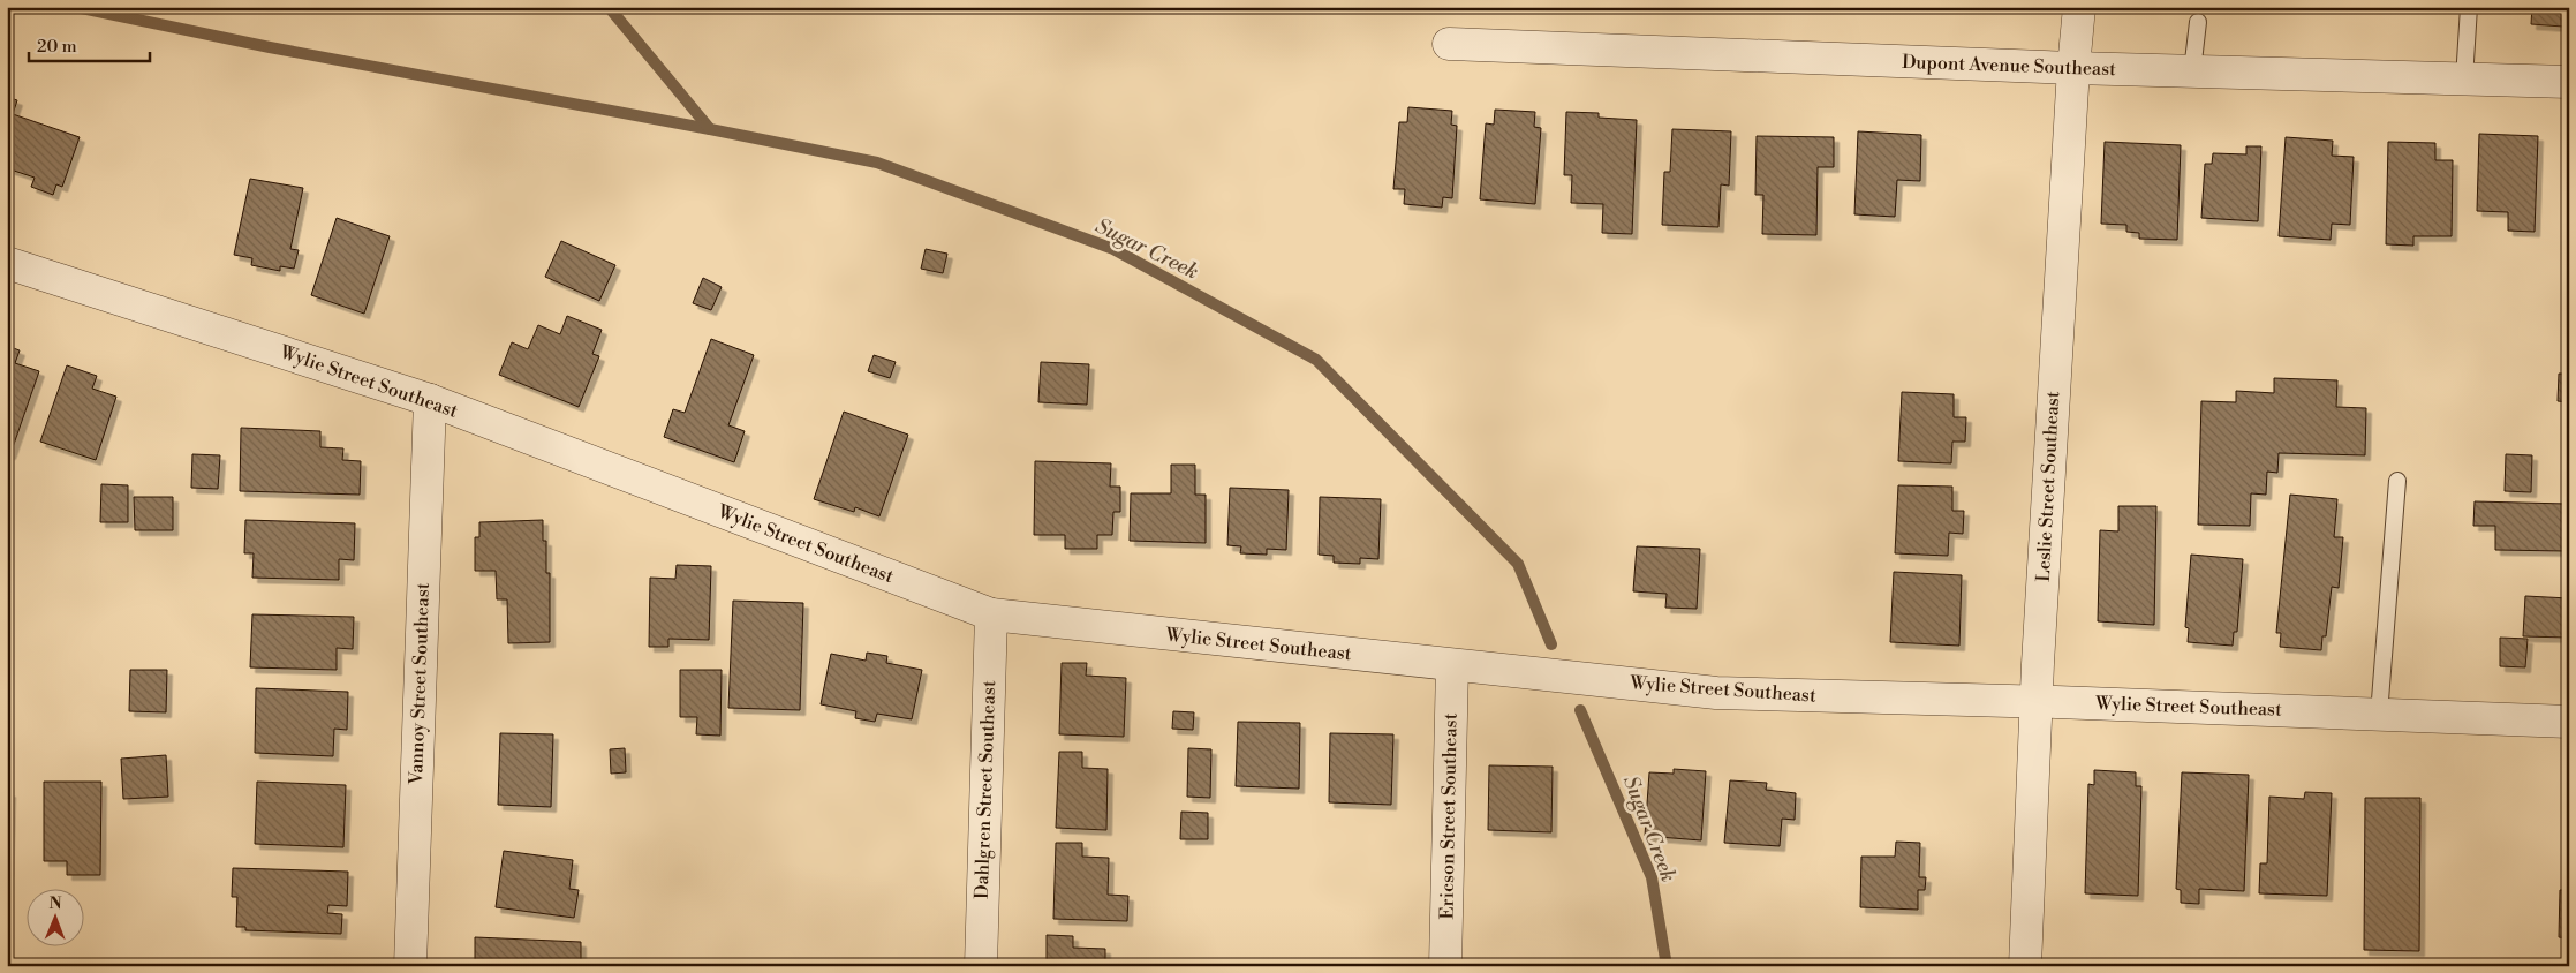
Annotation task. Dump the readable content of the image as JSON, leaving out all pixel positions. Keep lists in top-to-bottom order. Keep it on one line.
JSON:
{"streets":{"street":["Dupont Avenue Southeast","Wylie Street Southeast","Leslie Street Southeast","Vannoy Street Southeast","Dahlgren Street Southeast","Ericson Street Southeast"]},"crossings":[["Dupont Avenue Southeast","Leslie Street Southeast"],["Wylie Street Southeast","Leslie Street Southeast"],["Wylie Street Southeast","Vannoy Street Southeast"],["Wylie Street Southeast","Dahlgren Street Southeast"],["Wylie Street Southeast","Ericson Street Southeast"]],"water":["Sugar Creek"],"scale_bar":"20 m","north":"top"}
